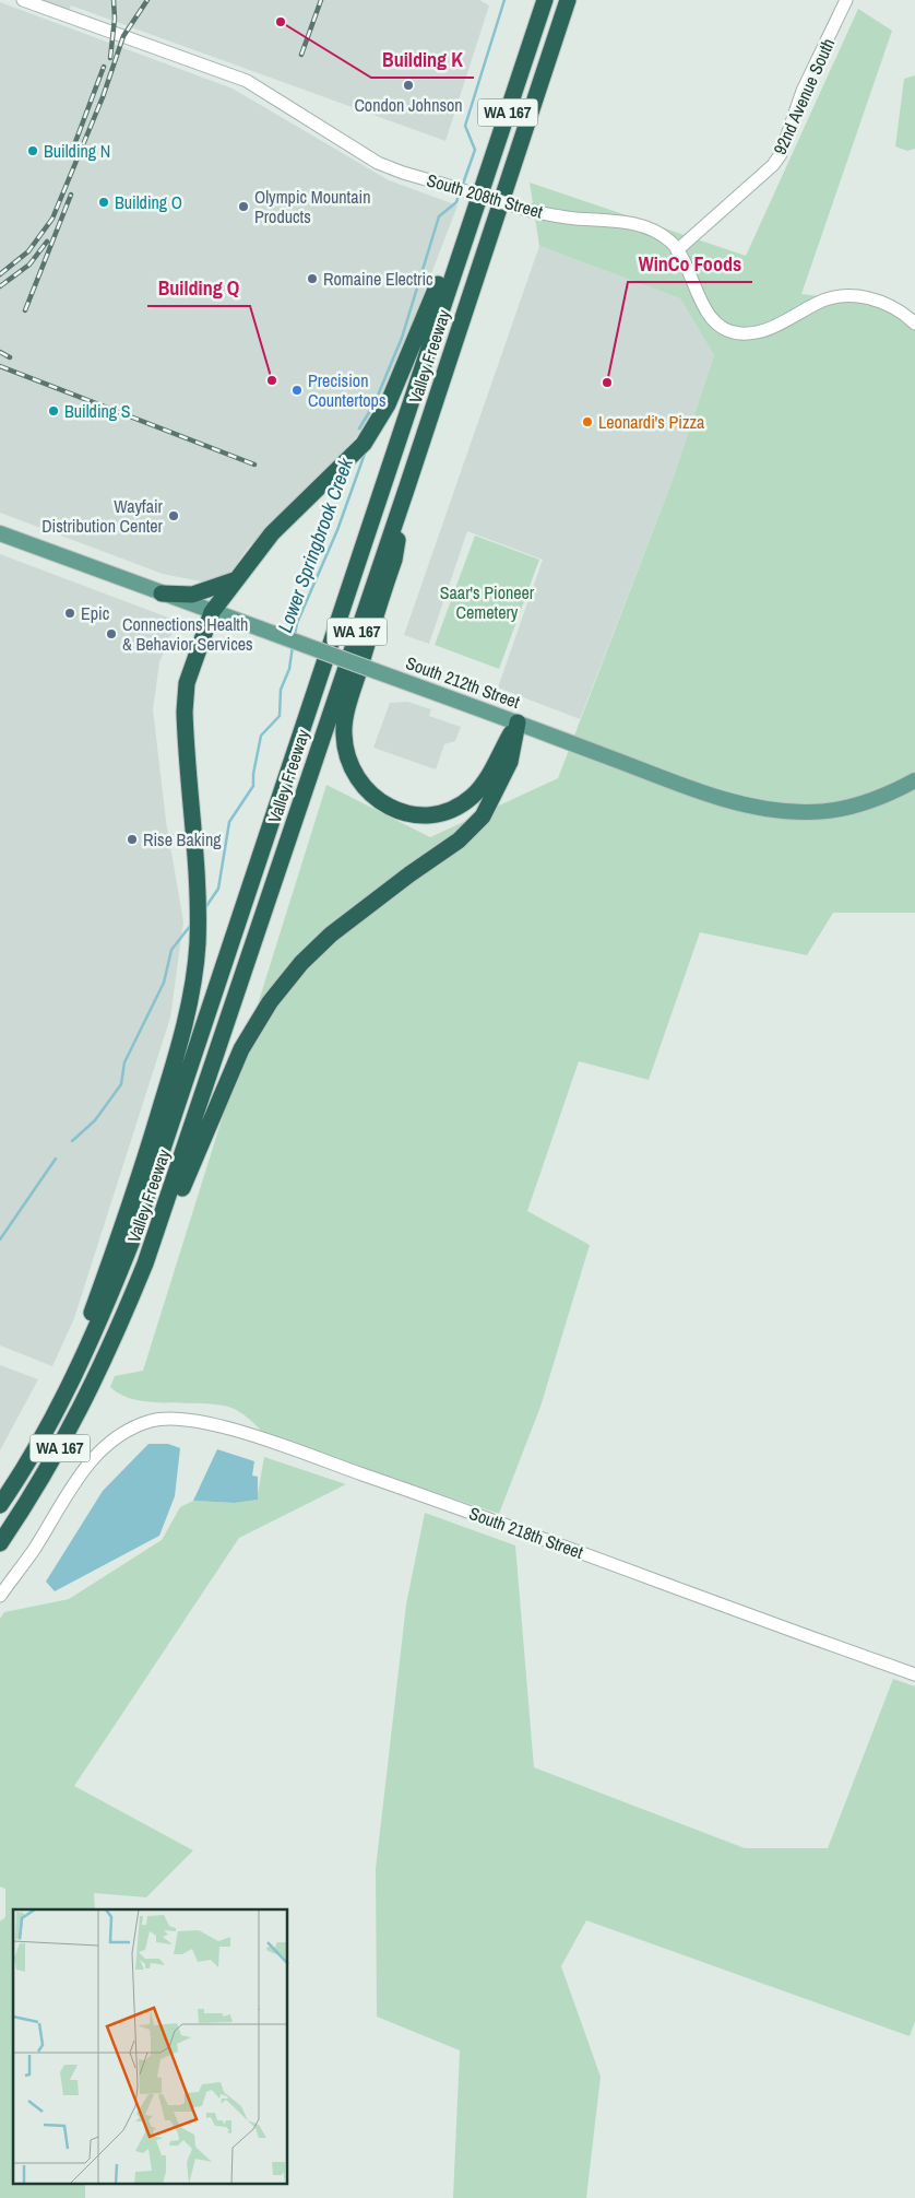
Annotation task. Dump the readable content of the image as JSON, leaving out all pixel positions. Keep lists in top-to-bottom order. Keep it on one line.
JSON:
{"streets":{"highway":["WA 167","Valley Freeway"],"main road":["South 212th Street"],"street":["92nd Avenue South","South 208th Street","South 218th Street"]},"crossings":[["92nd Avenue South","South 208th Street"]],"water":["Lower Springbrook Creek"],"parks":["Saar's Pioneer Cemetery"],"places":["Building K","Condon Johnson","Building N","Building O","Olympic Mountain Products","Romaine Electric","Building Q","WinCo Foods","Precision Countertops","Building S","Leonardi's Pizza","Wayfair Distribution Center","Epic","Connections Health & Behavior Services","Rise Baking"]}
